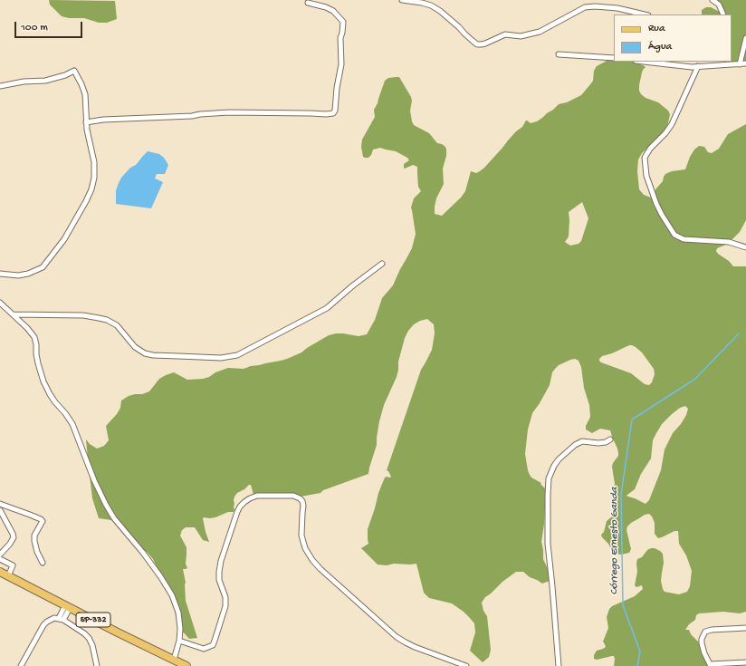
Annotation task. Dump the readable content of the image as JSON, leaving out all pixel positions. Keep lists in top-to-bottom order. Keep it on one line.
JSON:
{"streets":{"main road":["SP-332"]},"water":["Córrego Ernesto Ganda"],"legend":["Rua","Água"],"scale_bar":"100 m"}
